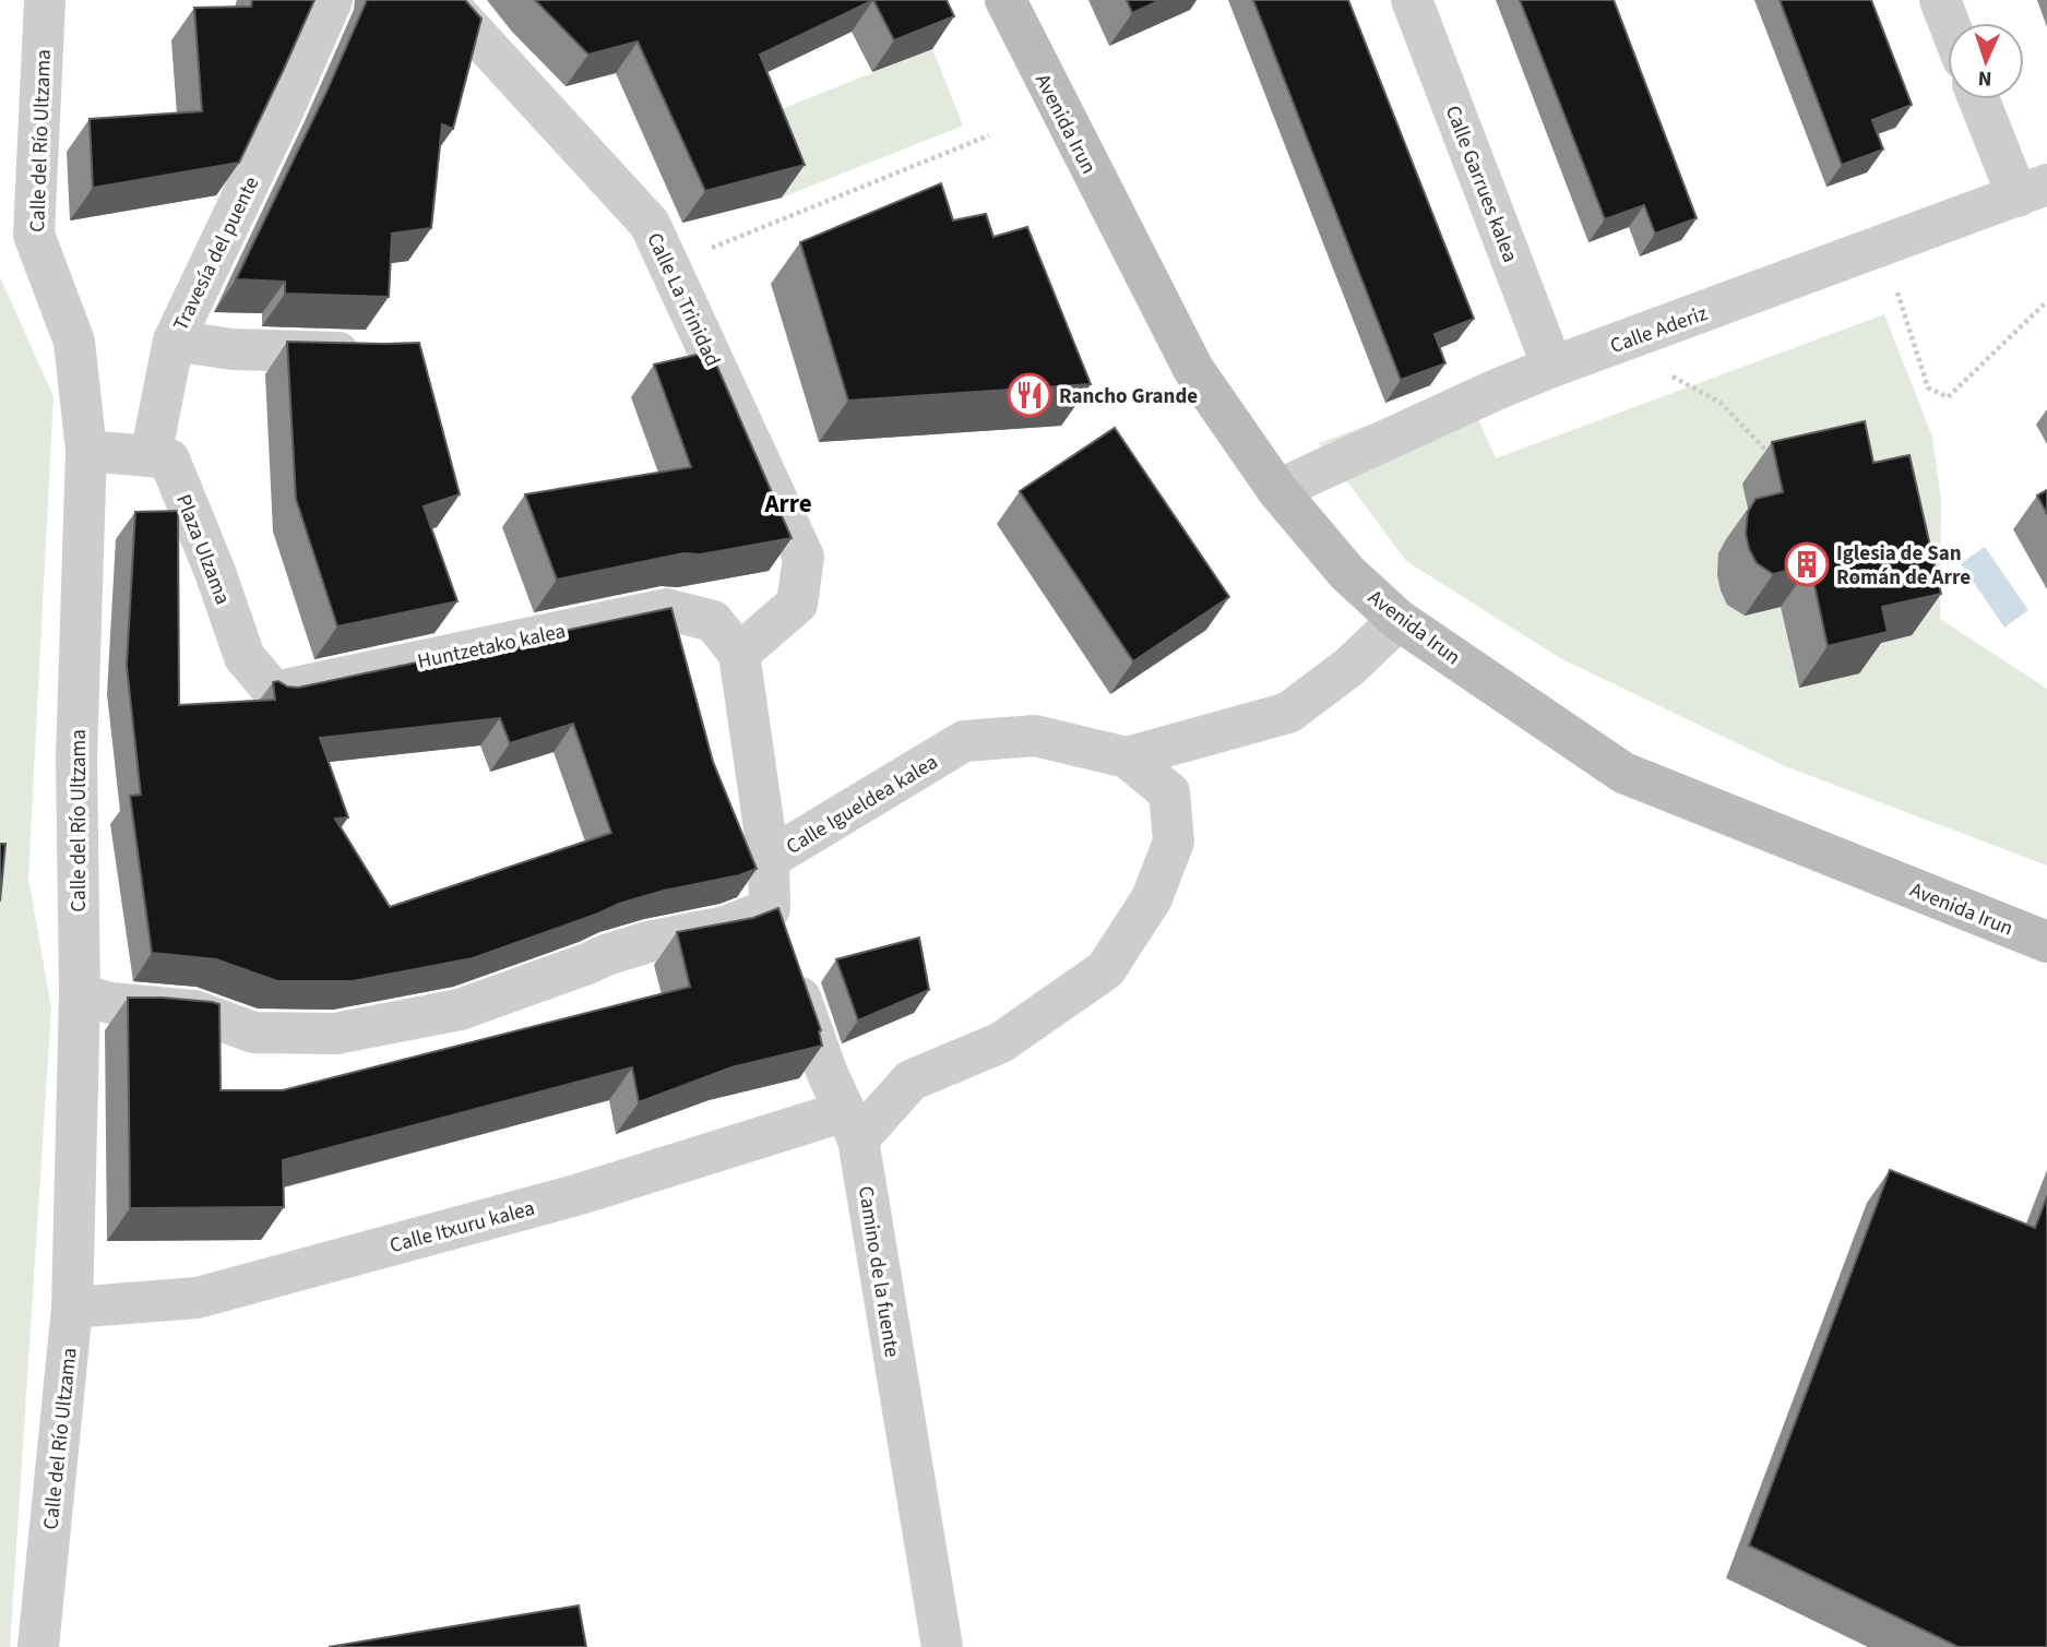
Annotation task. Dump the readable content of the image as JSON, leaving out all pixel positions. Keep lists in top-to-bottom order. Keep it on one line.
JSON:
{"streets":{"street":["Avenida Irun","Calle del Río Ultzama","Calle Garrues kalea","Travesía del puente","Calle La Trinidad","Calle Aderiz","Plaza Ulzama","Huntzetako kalea","Calle Igueldea kalea","Calle Itxuru kalea","Camino de la fuente"]},"crossings":[["Avenida Irun","Calle Aderiz"],["Avenida Irun","Calle Igueldea kalea"],["Calle del Río Ultzama","Calle Itxuru kalea"],["Calle Garrues kalea","Calle Aderiz"],["Travesía del puente","Plaza Ulzama"],["Calle La Trinidad","Huntzetako kalea"],["Plaza Ulzama","Huntzetako kalea"],["Calle Igueldea kalea","Camino de la fuente"],["Calle Itxuru kalea","Camino de la fuente"]],"districts":["Arre"],"places":{"restaurant":["Rancho Grande"],"building":["Iglesia de San Román de Arre"]},"north":"bottom"}
